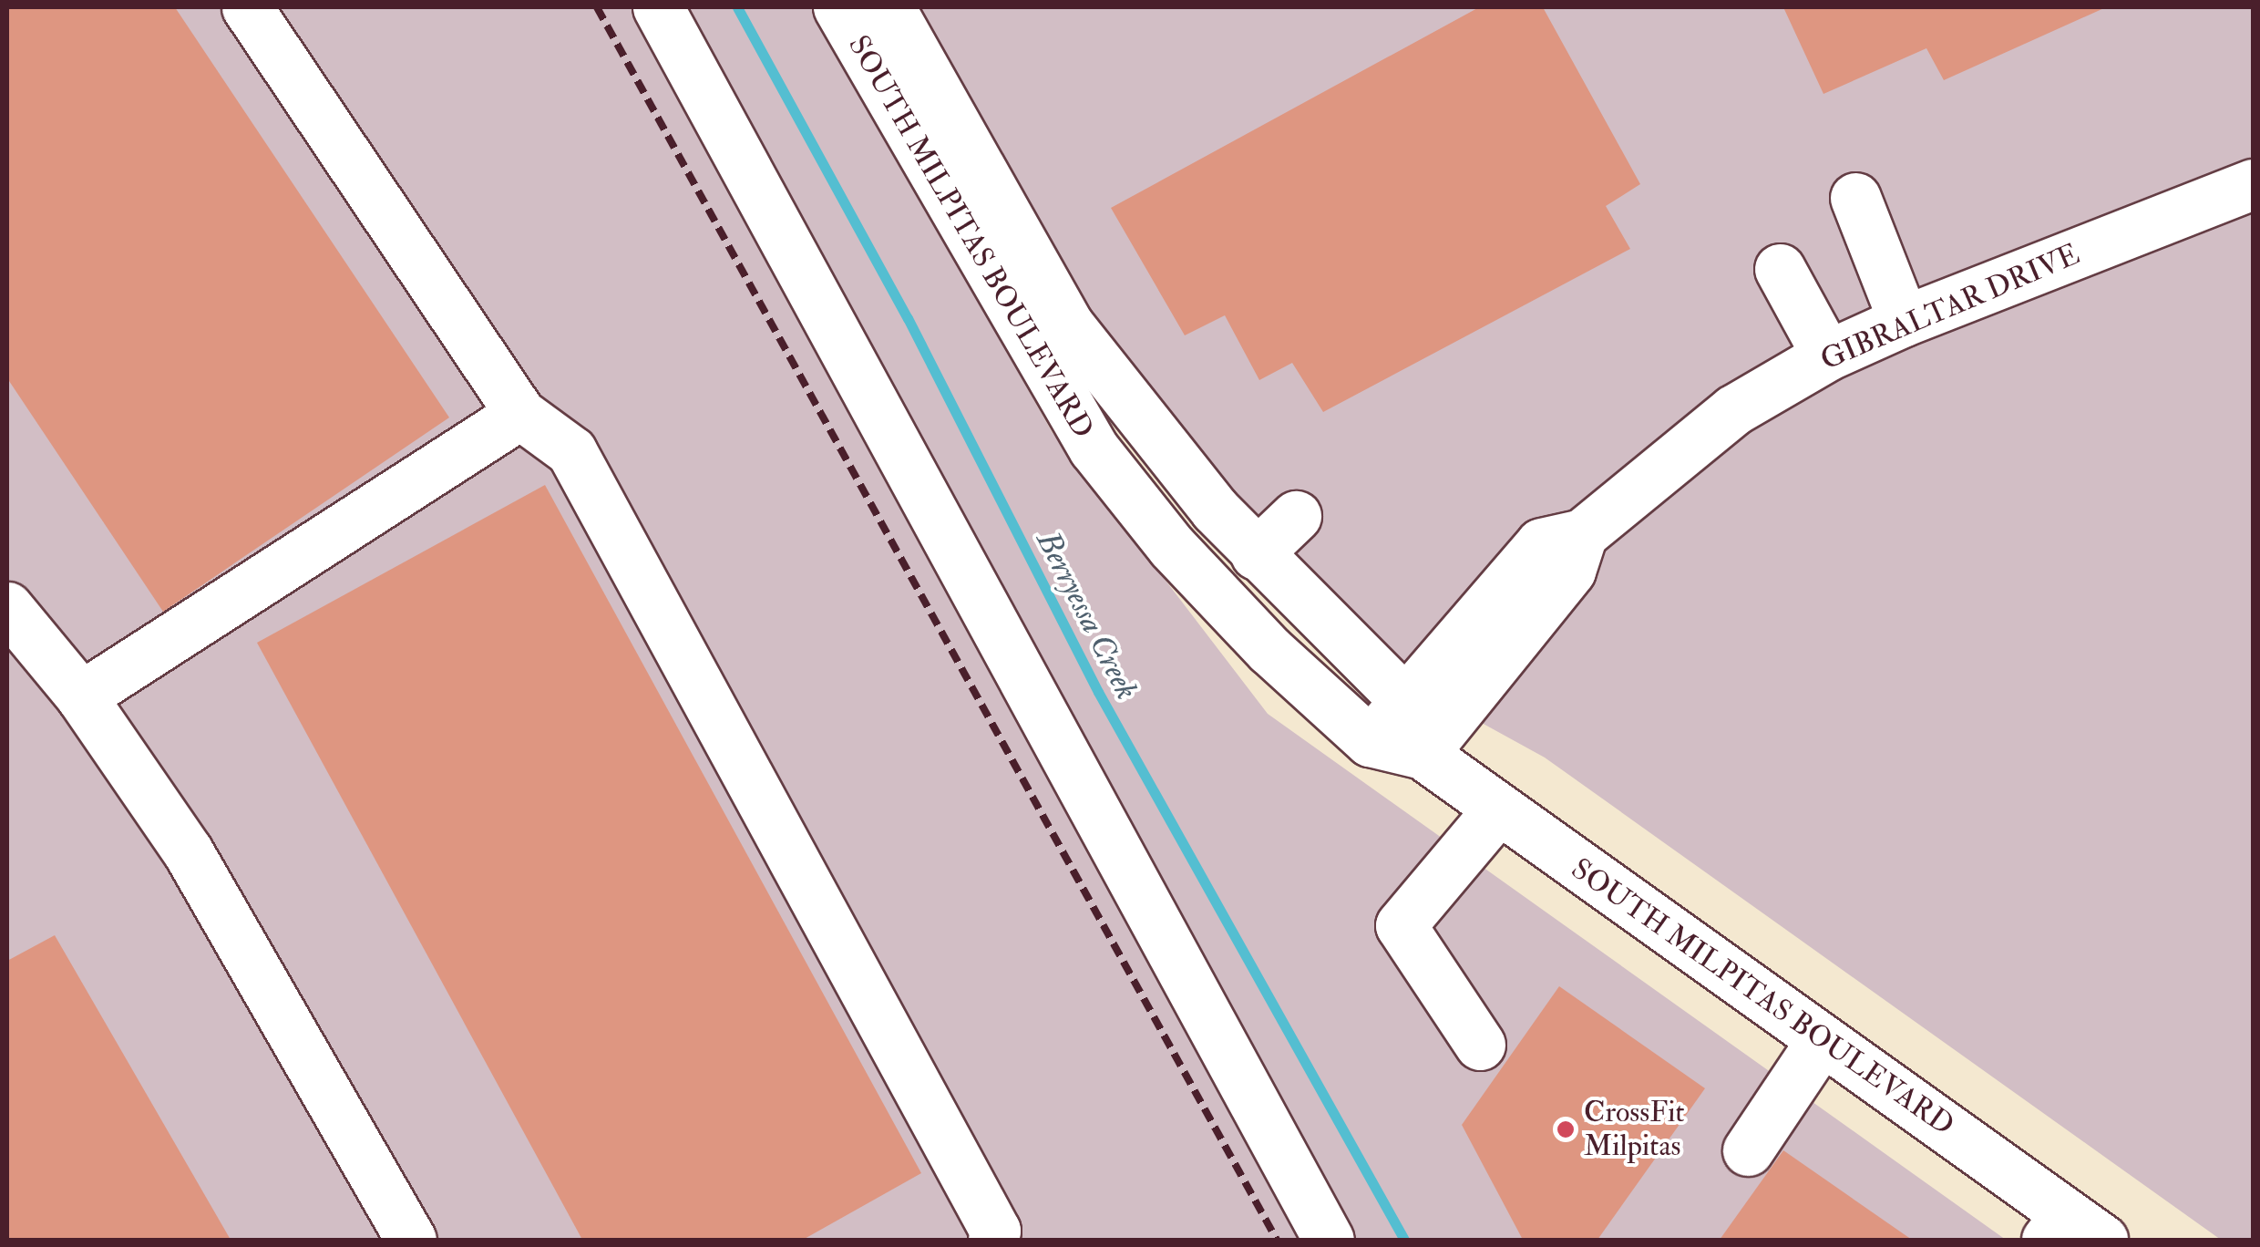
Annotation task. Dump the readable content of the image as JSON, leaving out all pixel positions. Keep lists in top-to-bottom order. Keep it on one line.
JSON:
{"streets":{"main road":["SOUTH MILPITAS BOULEVARD","GIBRALTAR DRIVE"]},"crossings":[["SOUTH MILPITAS BOULEVARD","GIBRALTAR DRIVE"]],"water":["Berryessa Creek"],"places":["CrossFit Milpitas"]}
